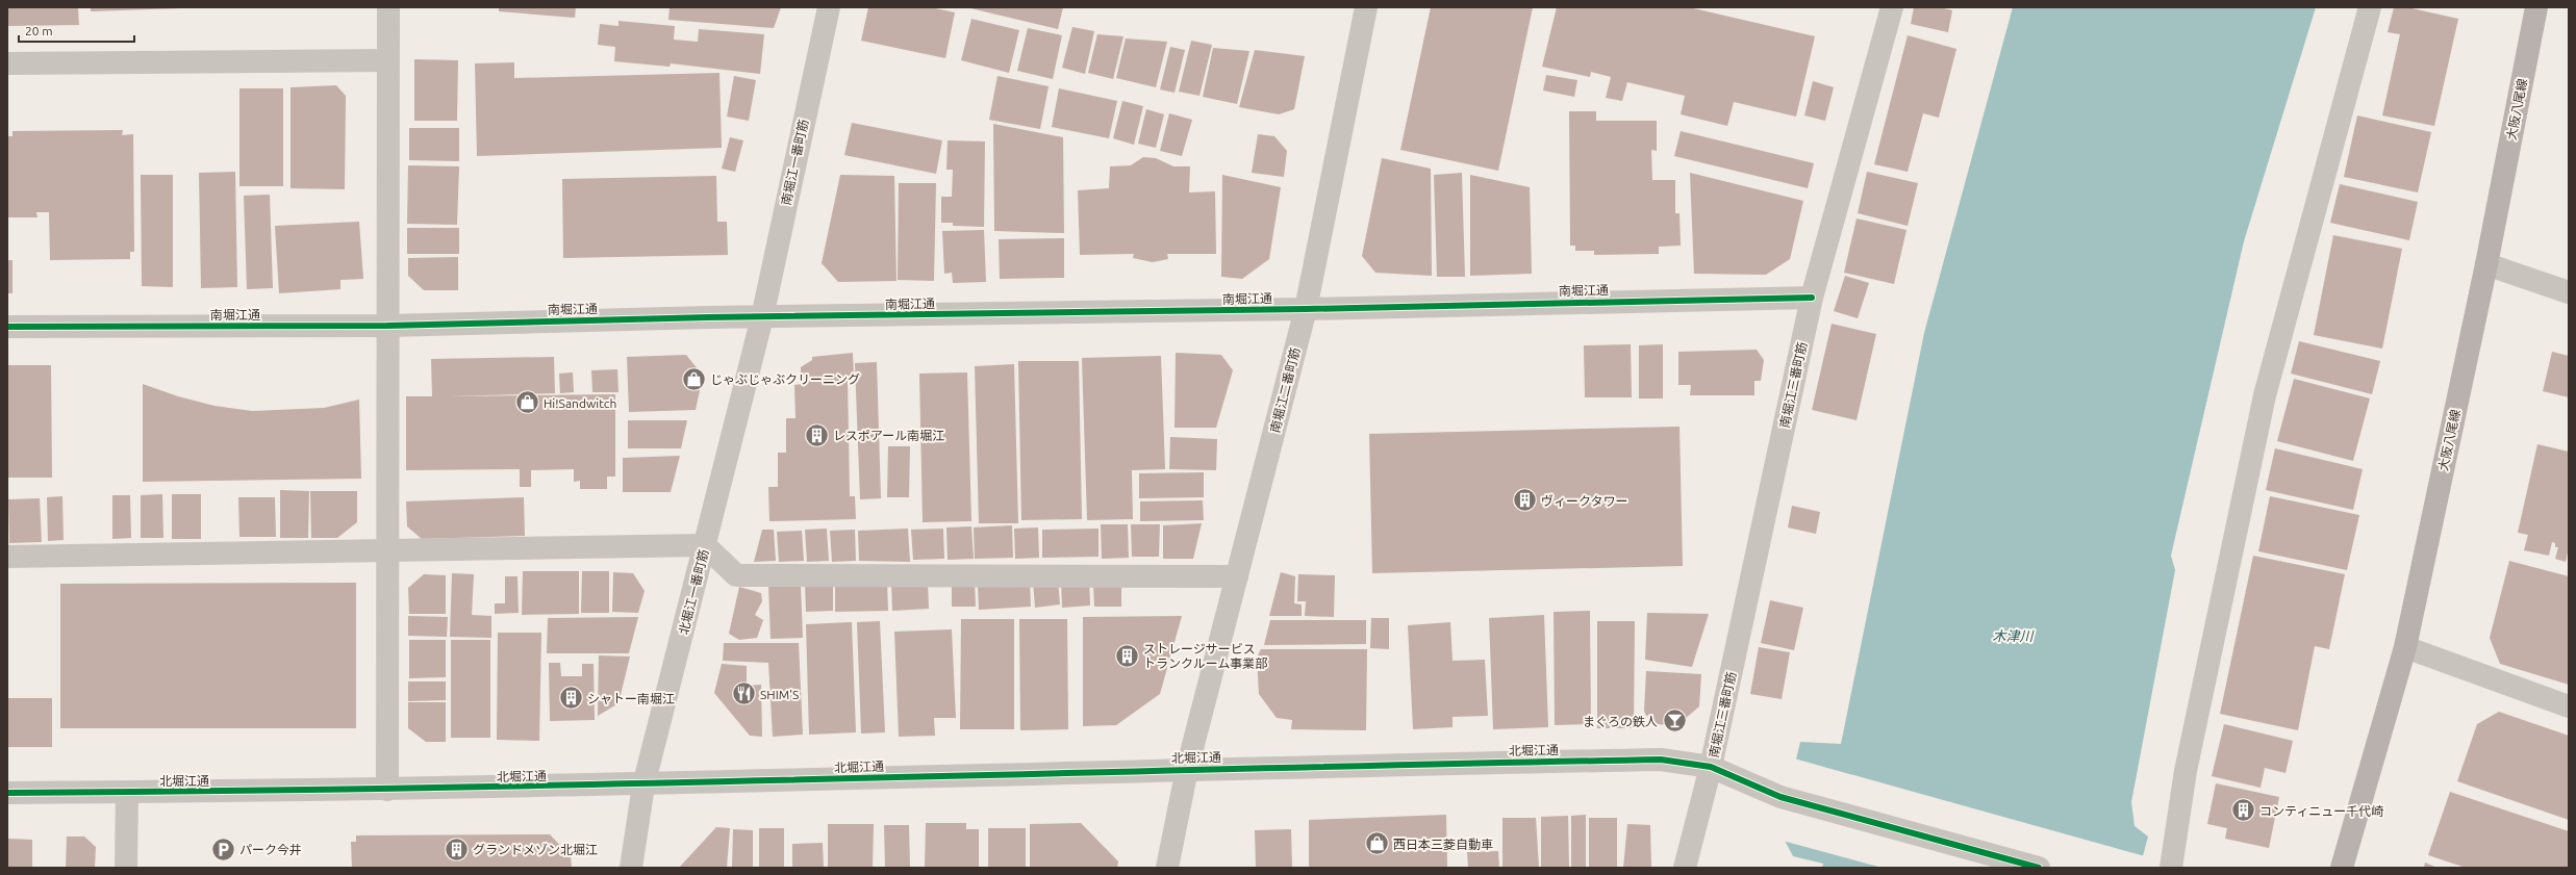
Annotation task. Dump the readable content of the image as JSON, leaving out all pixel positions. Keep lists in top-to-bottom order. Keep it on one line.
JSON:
{"streets":{"main road":["大阪八尾線"],"street":["南堀江一番町筋","南堀江通","南堀江三番町筋","南堀江二番町筋","北堀江一番町筋","北堀江通"]},"crossings":[["南堀江一番町筋","南堀江通"],["南堀江一番町筋","北堀江一番町筋"],["南堀江通","南堀江三番町筋"],["南堀江通","南堀江二番町筋"],["南堀江通","北堀江一番町筋"],["南堀江三番町筋","北堀江通"],["南堀江二番町筋","北堀江通"],["北堀江一番町筋","北堀江通"]],"water":["木津川"],"places":{"shop":["じゃぶじゃぶクリーニング","Hi!Sandwitch","西日本三菱自動車"],"building":["レスポアール南堀江","ヴィークタワー","ストレージサービス トランクルーム事業部","シャトー南堀江","コンティニュー千代崎","グランドメゾン北堀江"],"restaurant":["SHIM'S"],"bar":["まぐろの鉄人"],"parking":["パーク今井"]},"scale_bar":"20 m"}
